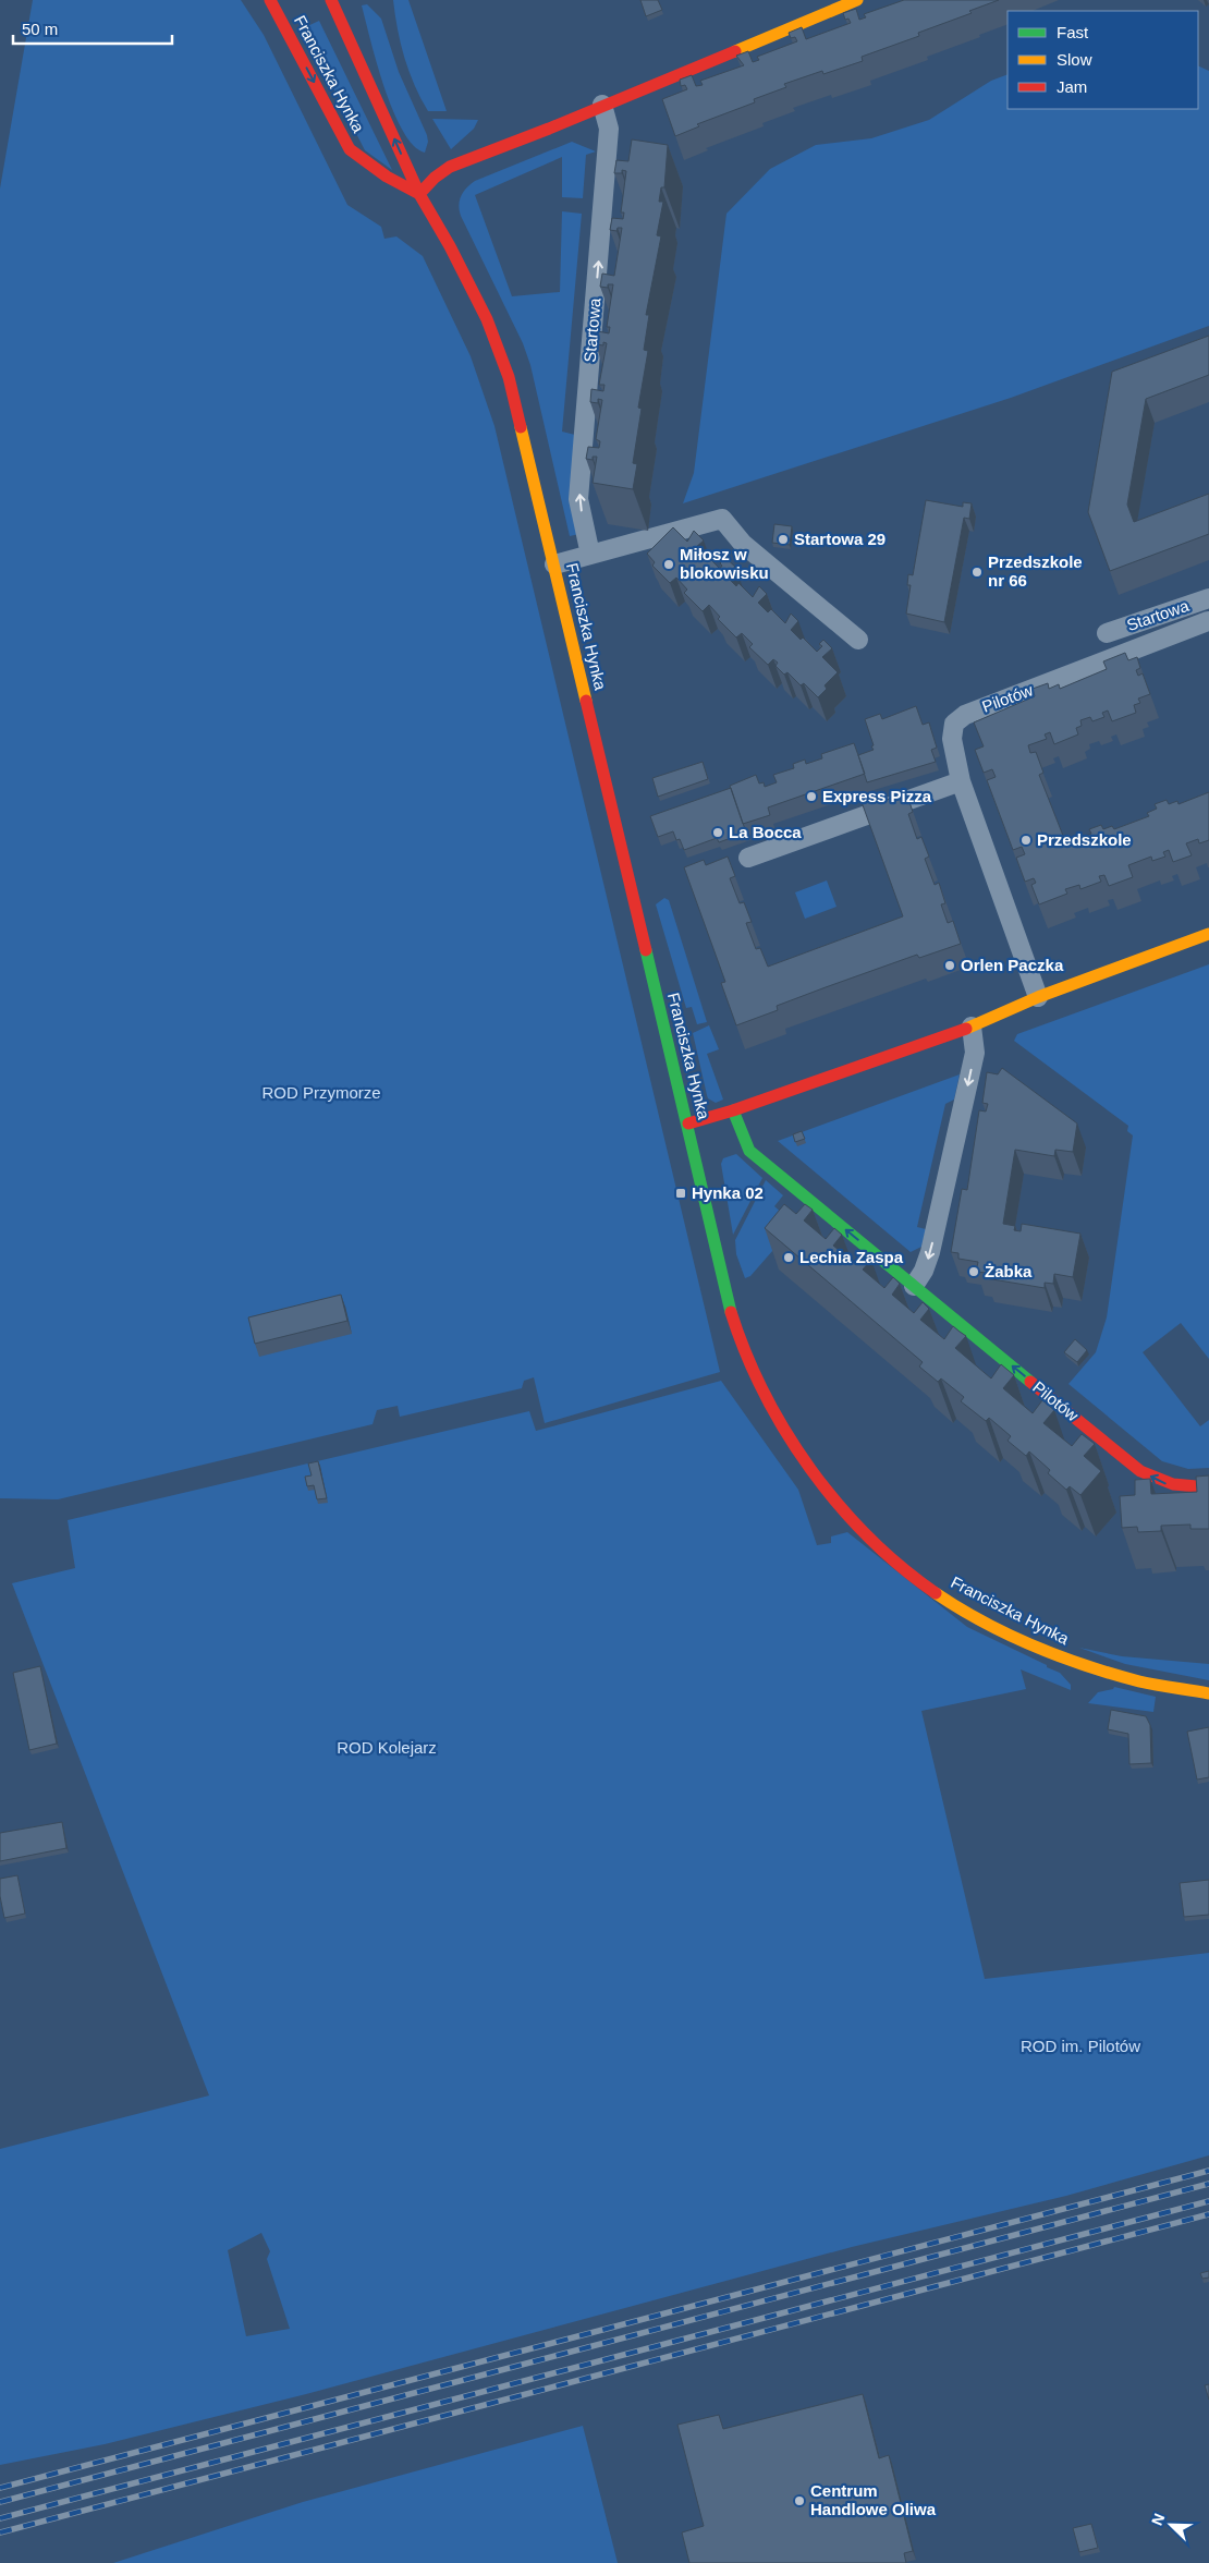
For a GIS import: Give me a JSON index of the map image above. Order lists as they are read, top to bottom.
{
  "streets": {
    "street": ["Franciszka Hynka", "Startowa", "Pilotów"]
  },
  "one_way": ["Startowa", "Pilotów"],
  "parks": ["ROD Przymorze", "ROD Kolejarz", "ROD im. Pilotów"],
  "places": {
    "other": [
      "Startowa 29",
      "Miłosz w blokowisku",
      "Przedszkole nr 66",
      "Express Pizza",
      "La Bocca",
      "Przedszkole",
      "Orlen Paczka",
      "Lechia Zaspa",
      "Żabka",
      "Centrum Handlowe Oliwa"
    ],
    "transit": ["Hynka 02"]
  },
  "legend": ["Fast", "Slow", "Jam"],
  "scale_bar": "50 m",
  "north": "top left"
}
